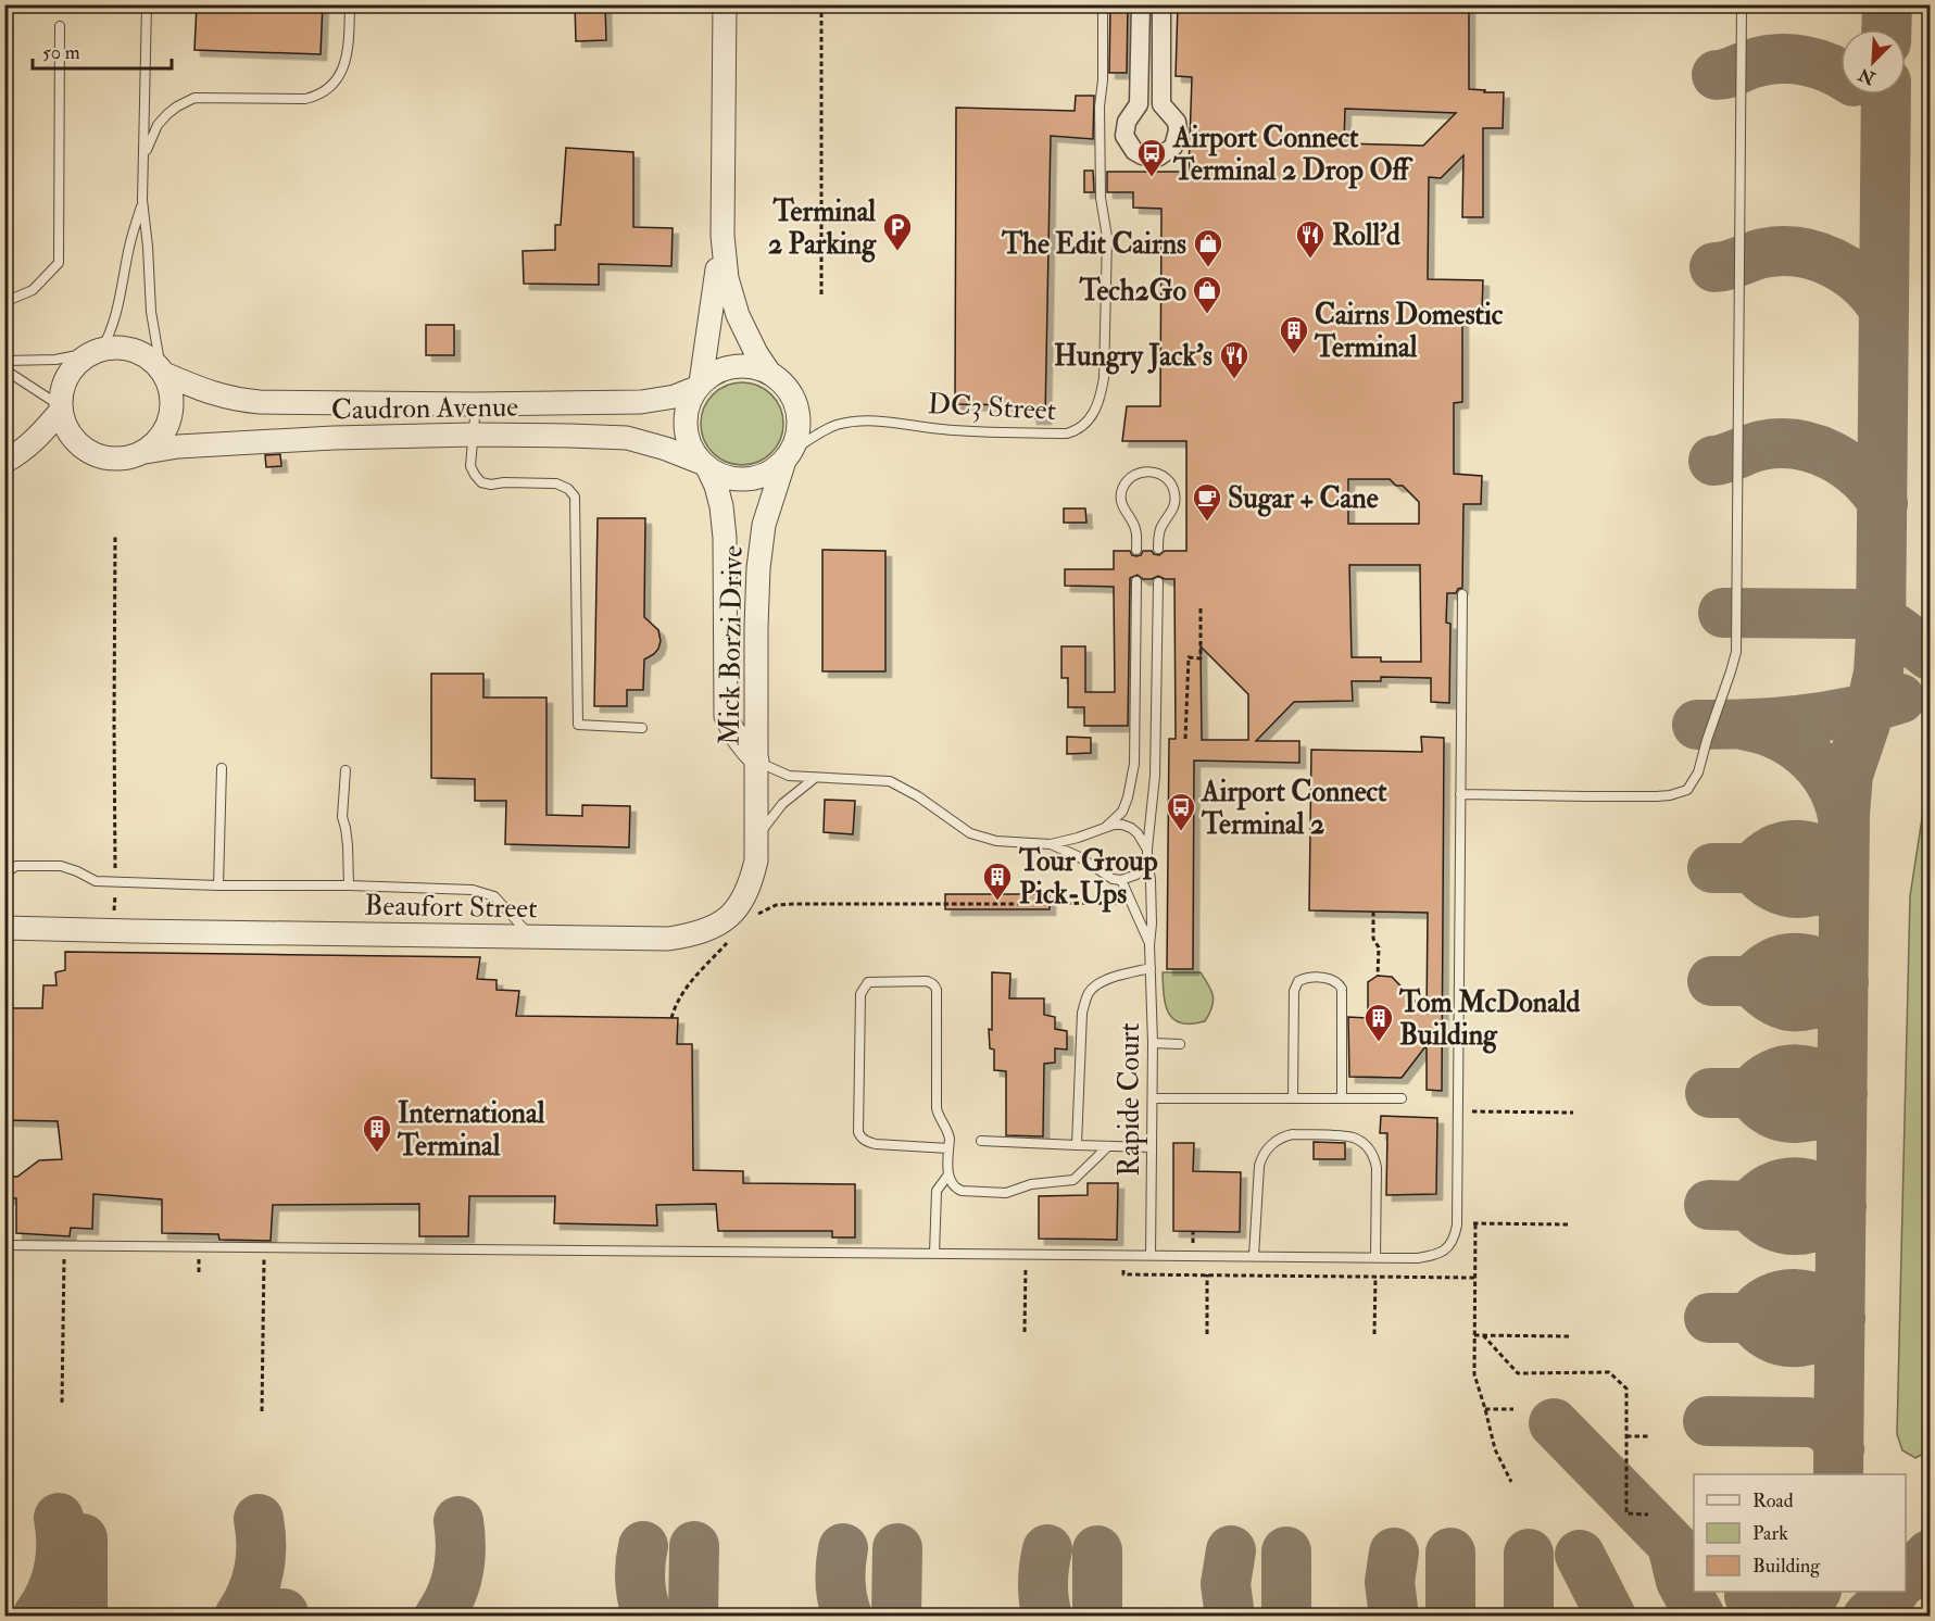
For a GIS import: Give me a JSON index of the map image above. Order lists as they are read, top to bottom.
{
  "streets": {
    "street": ["Caudron Avenue", "Mick Borzi Drive", "Beaufort Street"],
    "lane": ["DC3 Street", "Rapide Court"]
  },
  "crossings": [
    ["DC3 Street", "Caudron Avenue"],
    ["DC3 Street", "Mick Borzi Drive"],
    ["Caudron Avenue", "Mick Borzi Drive"],
    ["Mick Borzi Drive", "Beaufort Street"]
  ],
  "places": {
    "bus stop": ["Airport Connect Terminal 2 Drop Off", "Airport Connect Terminal 2"],
    "parking": ["Terminal 2 Parking"],
    "restaurant": ["Roll'd", "Hungry Jack's"],
    "shop": ["The Edit Cairns", "Tech2Go"],
    "building": [
      "Cairns Domestic Terminal",
      "Tour Group Pick-Ups",
      "Tom McDonald Building",
      "International Terminal"
    ],
    "cafe": ["Sugar + Cane"]
  },
  "legend": ["Road", "Park", "Building"],
  "scale_bar": "50 m",
  "north": "bottom left"
}
